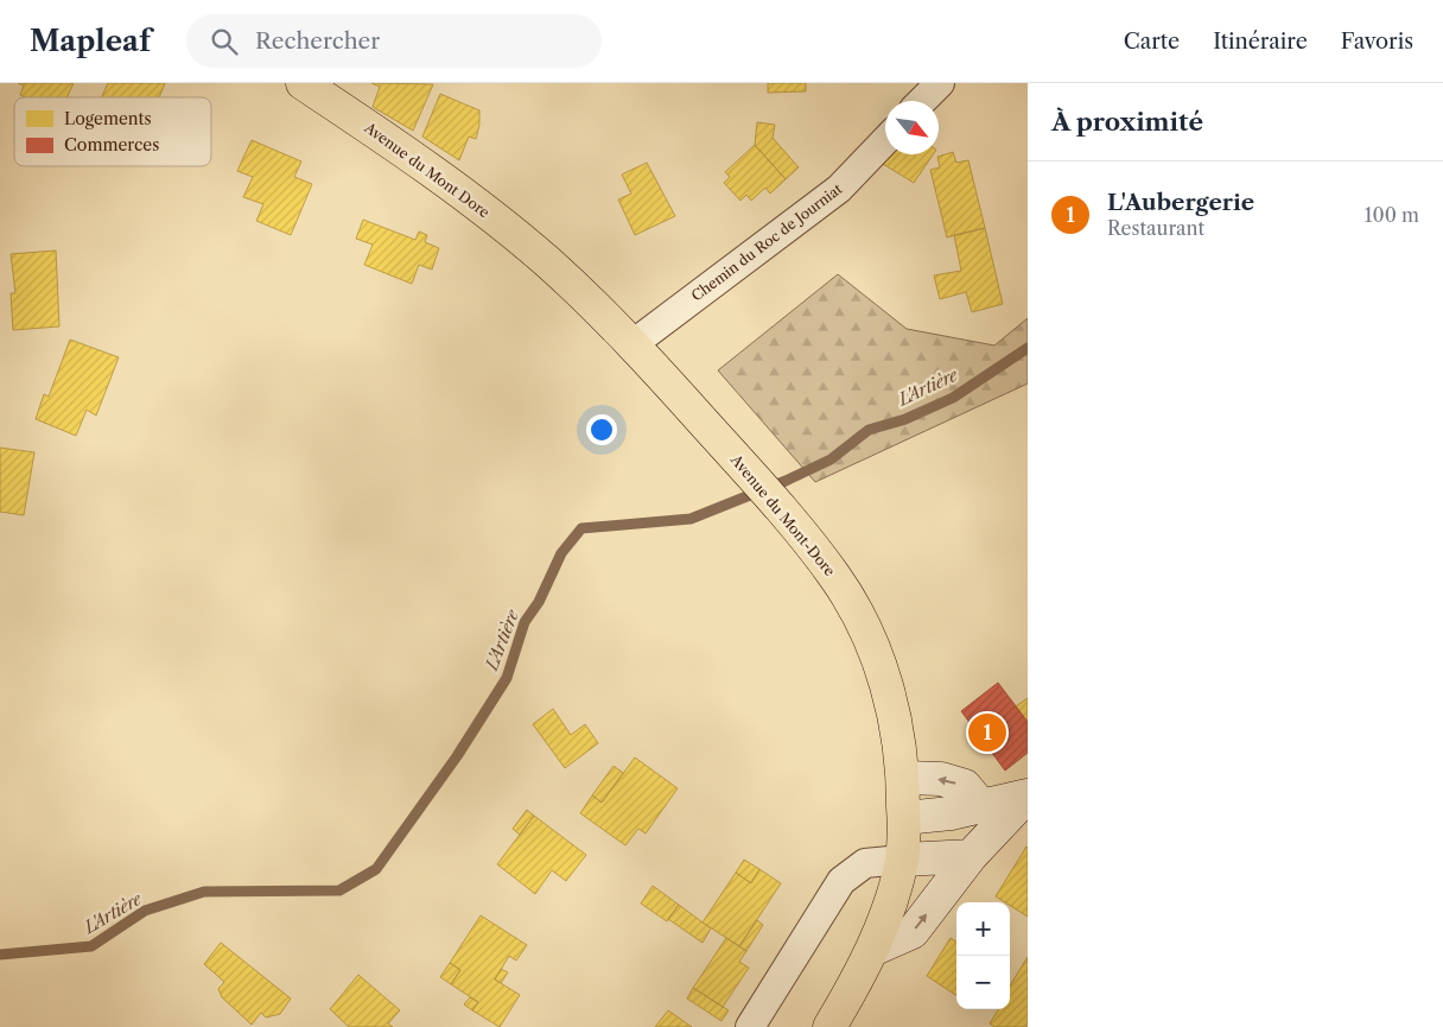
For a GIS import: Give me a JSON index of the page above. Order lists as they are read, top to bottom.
{
  "streets": {
    "main road": ["Avenue du Mont Dore", "Avenue du Mont-Dore"],
    "street": ["Chemin du Roc de Journiat"]
  },
  "crossings": [
    ["Avenue du Mont Dore", "Avenue du Mont-Dore"],
    ["Chemin du Roc de Journiat", "Avenue du Mont-Dore"]
  ],
  "water": ["L'Artière"],
  "legend": ["Logements", "Commerces"],
  "north": "bottom right",
  "page": {
    "header": "Mapleaf",
    "search": "Rechercher",
    "nav": ["Carte", "Itinéraire", "Favoris"],
    "heading": "À proximité",
    "list": [
      {
        "mark": "1",
        "name": "L'Aubergerie",
        "note": "Restaurant",
        "value": "100 m"
      }
    ],
    "pins": "1",
    "map_buttons": ["+", "−"]
  }
}
